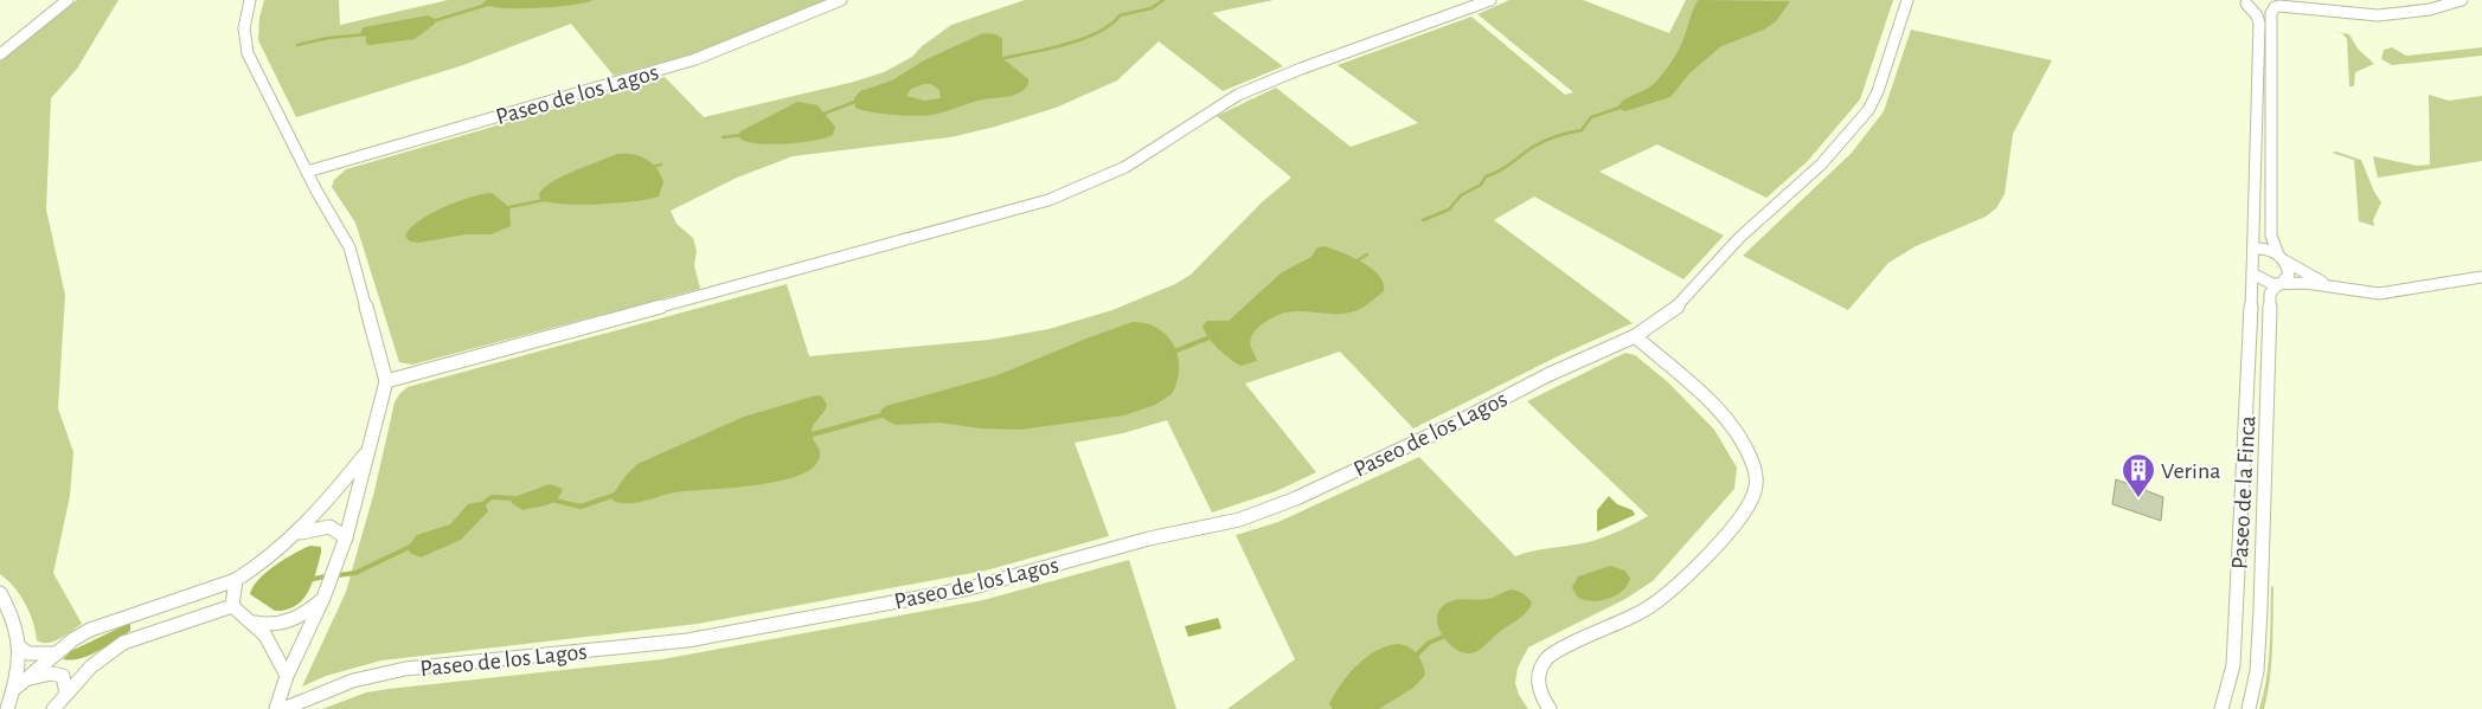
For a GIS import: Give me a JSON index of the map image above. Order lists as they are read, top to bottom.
{
  "streets": {
    "street": ["Paseo de los Lagos", "Paseo de la Finca"]
  },
  "places": {
    "building": ["Verina"]
  }
}
